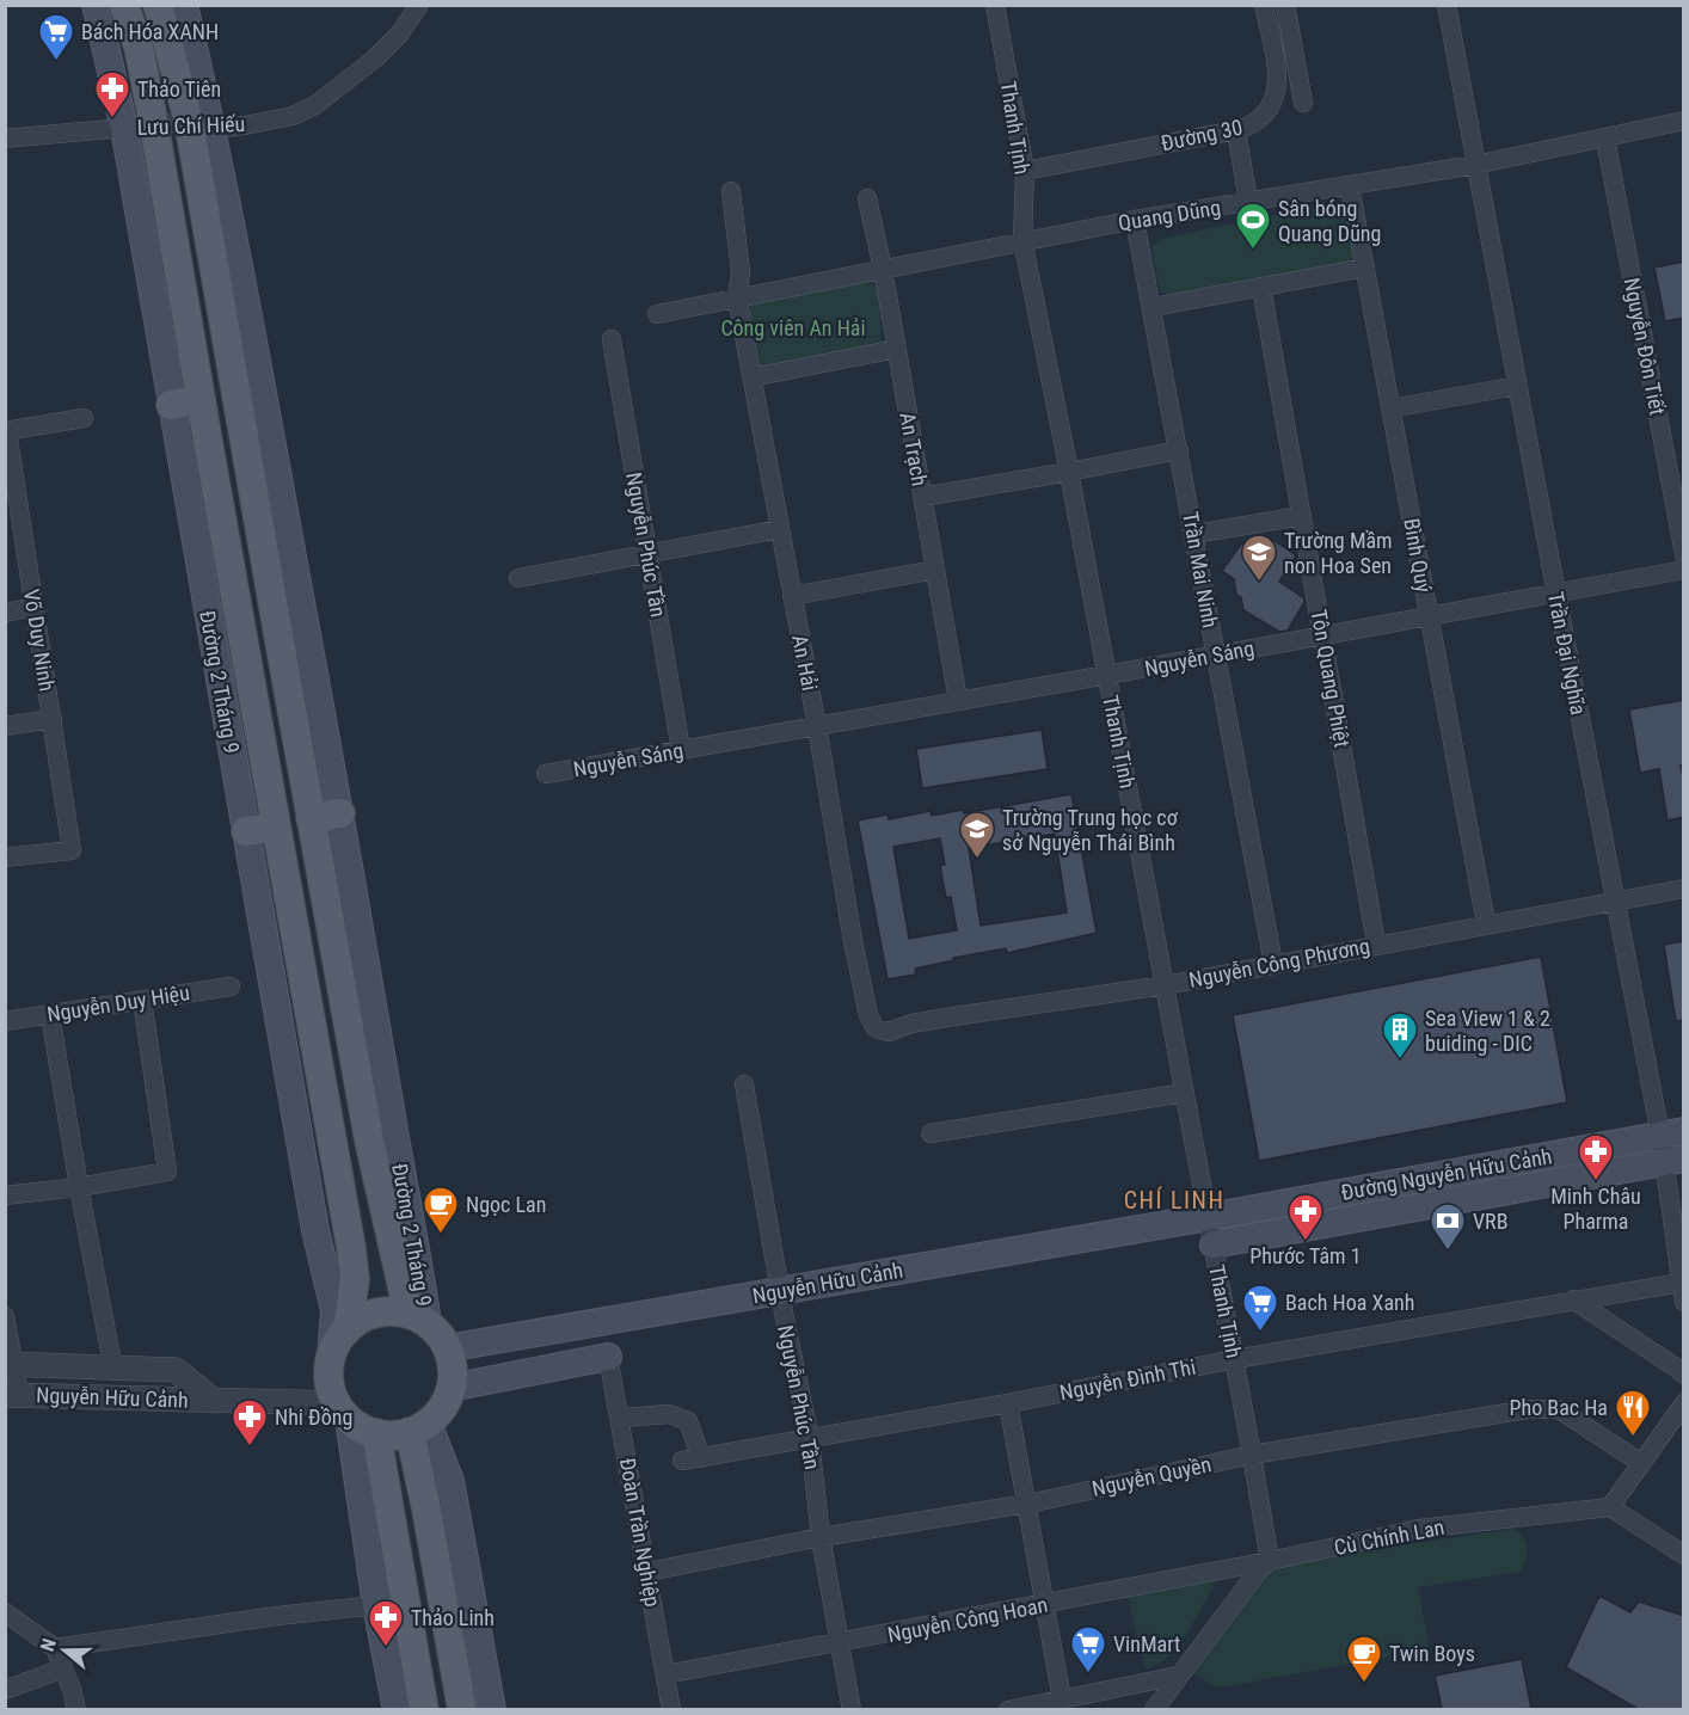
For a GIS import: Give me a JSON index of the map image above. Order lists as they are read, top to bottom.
{
  "streets": {
    "main road": ["Đường 2 Tháng 9", "Đường Nguyễn Hữu Cảnh", "Nguyễn Hữu Cảnh"],
    "street": [
      "Lưu Chí Hiếu",
      "Thanh Tịnh",
      "Đường 30",
      "Quang Dũng",
      "Nguyễn Đôn Tiết",
      "An Trạch",
      "Nguyễn Phúc Tần",
      "Bình Quý",
      "Trần Mai Ninh",
      "Võ Duy Ninh",
      "Trần Đại Nghĩa",
      "Nguyễn Sáng",
      "An Hải",
      "Tôn Quang Phiệt",
      "Nguyễn Công Phương",
      "Nguyễn Duy Hiệu",
      "Nguyễn Đình Thi",
      "Nguyễn Quyền",
      "Đoàn Trần Nghiệp",
      "Cù Chính Lan",
      "Nguyễn Công Hoan"
    ]
  },
  "crossings": [
    ["Lưu Chí Hiếu", "Đường 2 Tháng 9"],
    ["Thanh Tịnh", "Đường 30"],
    ["Thanh Tịnh", "Quang Dũng"],
    ["Thanh Tịnh", "Nguyễn Sáng"],
    ["Thanh Tịnh", "Nguyễn Công Phương"],
    ["Thanh Tịnh", "Đường Nguyễn Hữu Cảnh"],
    ["Thanh Tịnh", "Nguyễn Hữu Cảnh"],
    ["Thanh Tịnh", "Nguyễn Đình Thi"],
    ["Thanh Tịnh", "Nguyễn Quyền"],
    ["Thanh Tịnh", "Cù Chính Lan"],
    ["Thanh Tịnh", "Nguyễn Công Hoan"],
    ["Quang Dũng", "Nguyễn Đôn Tiết"],
    ["Quang Dũng", "An Trạch"],
    ["Quang Dũng", "Bình Quý"],
    ["Quang Dũng", "Trần Mai Ninh"],
    ["Quang Dũng", "Trần Đại Nghĩa"],
    ["Quang Dũng", "An Hải"],
    ["An Trạch", "Nguyễn Sáng"],
    ["Nguyễn Phúc Tần", "Nguyễn Sáng"],
    ["Nguyễn Phúc Tần", "Nguyễn Hữu Cảnh"],
    ["Nguyễn Phúc Tần", "Nguyễn Đình Thi"],
    ["Nguyễn Phúc Tần", "Nguyễn Quyền"],
    ["Nguyễn Phúc Tần", "Nguyễn Công Hoan"],
    ["Bình Quý", "Nguyễn Sáng"],
    ["Bình Quý", "Nguyễn Công Phương"],
    ["Trần Mai Ninh", "Nguyễn Sáng"],
    ["Trần Mai Ninh", "Nguyễn Công Phương"],
    ["Trần Đại Nghĩa", "Nguyễn Sáng"],
    ["Trần Đại Nghĩa", "Nguyễn Công Phương"],
    ["Trần Đại Nghĩa", "Đường Nguyễn Hữu Cảnh"],
    ["Trần Đại Nghĩa", "Nguyễn Đình Thi"],
    ["Nguyễn Sáng", "An Hải"],
    ["Nguyễn Sáng", "Tôn Quang Phiệt"],
    ["An Hải", "Nguyễn Công Phương"],
    ["Tôn Quang Phiệt", "Nguyễn Công Phương"],
    ["Đường 2 Tháng 9", "Nguyễn Hữu Cảnh"],
    ["Đường Nguyễn Hữu Cảnh", "Nguyễn Hữu Cảnh"],
    ["Nguyễn Quyền", "Đoàn Trần Nghiệp"],
    ["Đoàn Trần Nghiệp", "Nguyễn Công Hoan"],
    ["Cù Chính Lan", "Nguyễn Công Hoan"]
  ],
  "districts": ["CHÍ LINH"],
  "parks": ["Công viên An Hải"],
  "places": {
    "supermarket": ["Bách Hóa XANH", "Bach Hoa Xanh", "VinMart"],
    "pharmacy": [
      "Thảo Tiên",
      "Minh Châu Pharma",
      "Phước Tâm 1",
      "Nhi Đồng",
      "Thảo Linh"
    ],
    "sports": ["Sân bóng Quang Dũng"],
    "school or university": ["Trường Mầm non Hoa Sen", "Trường Trung học cơ sở Nguyễn Thái Bình"],
    "building": ["Sea View 1 & 2 buiding - DIC"],
    "cafe": ["Ngọc Lan", "Twin Boys"],
    "bank": ["VRB"],
    "restaurant": ["Pho Bac Ha"]
  },
  "north": "left"
}
